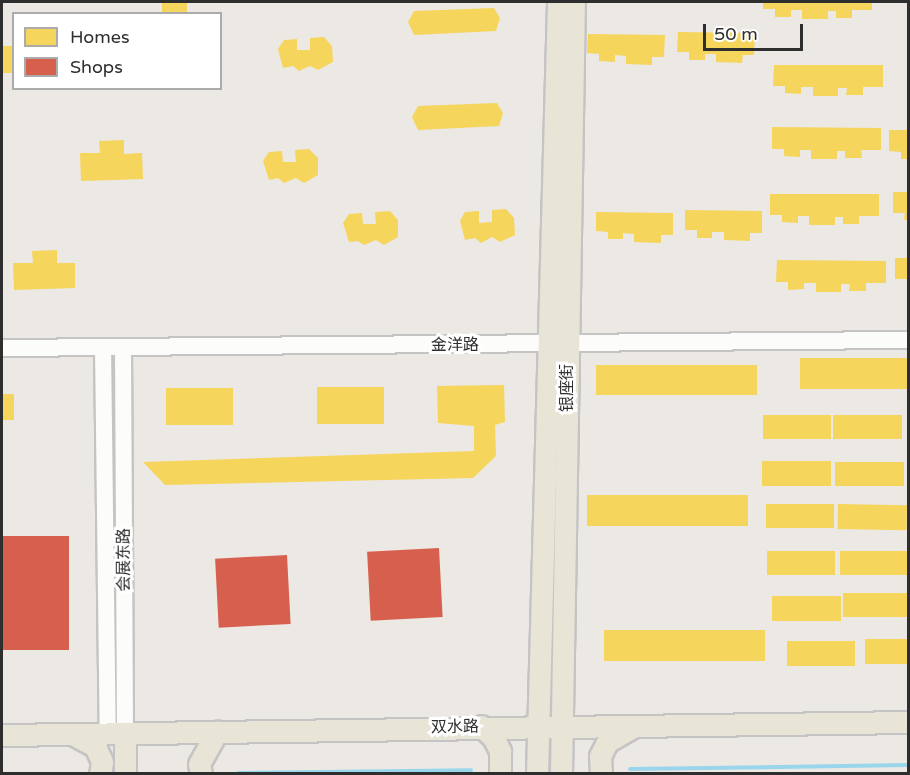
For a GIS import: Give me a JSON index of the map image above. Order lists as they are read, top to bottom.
{
  "streets": {
    "main road": ["银座街", "会展东路", "双水路"],
    "street": ["金洋路"]
  },
  "crossings": [
    ["金洋路", "银座街"],
    ["金洋路", "会展东路"],
    ["银座街", "双水路"],
    ["会展东路", "双水路"]
  ],
  "legend": ["Homes", "Shops"],
  "scale_bar": "50 m"
}
